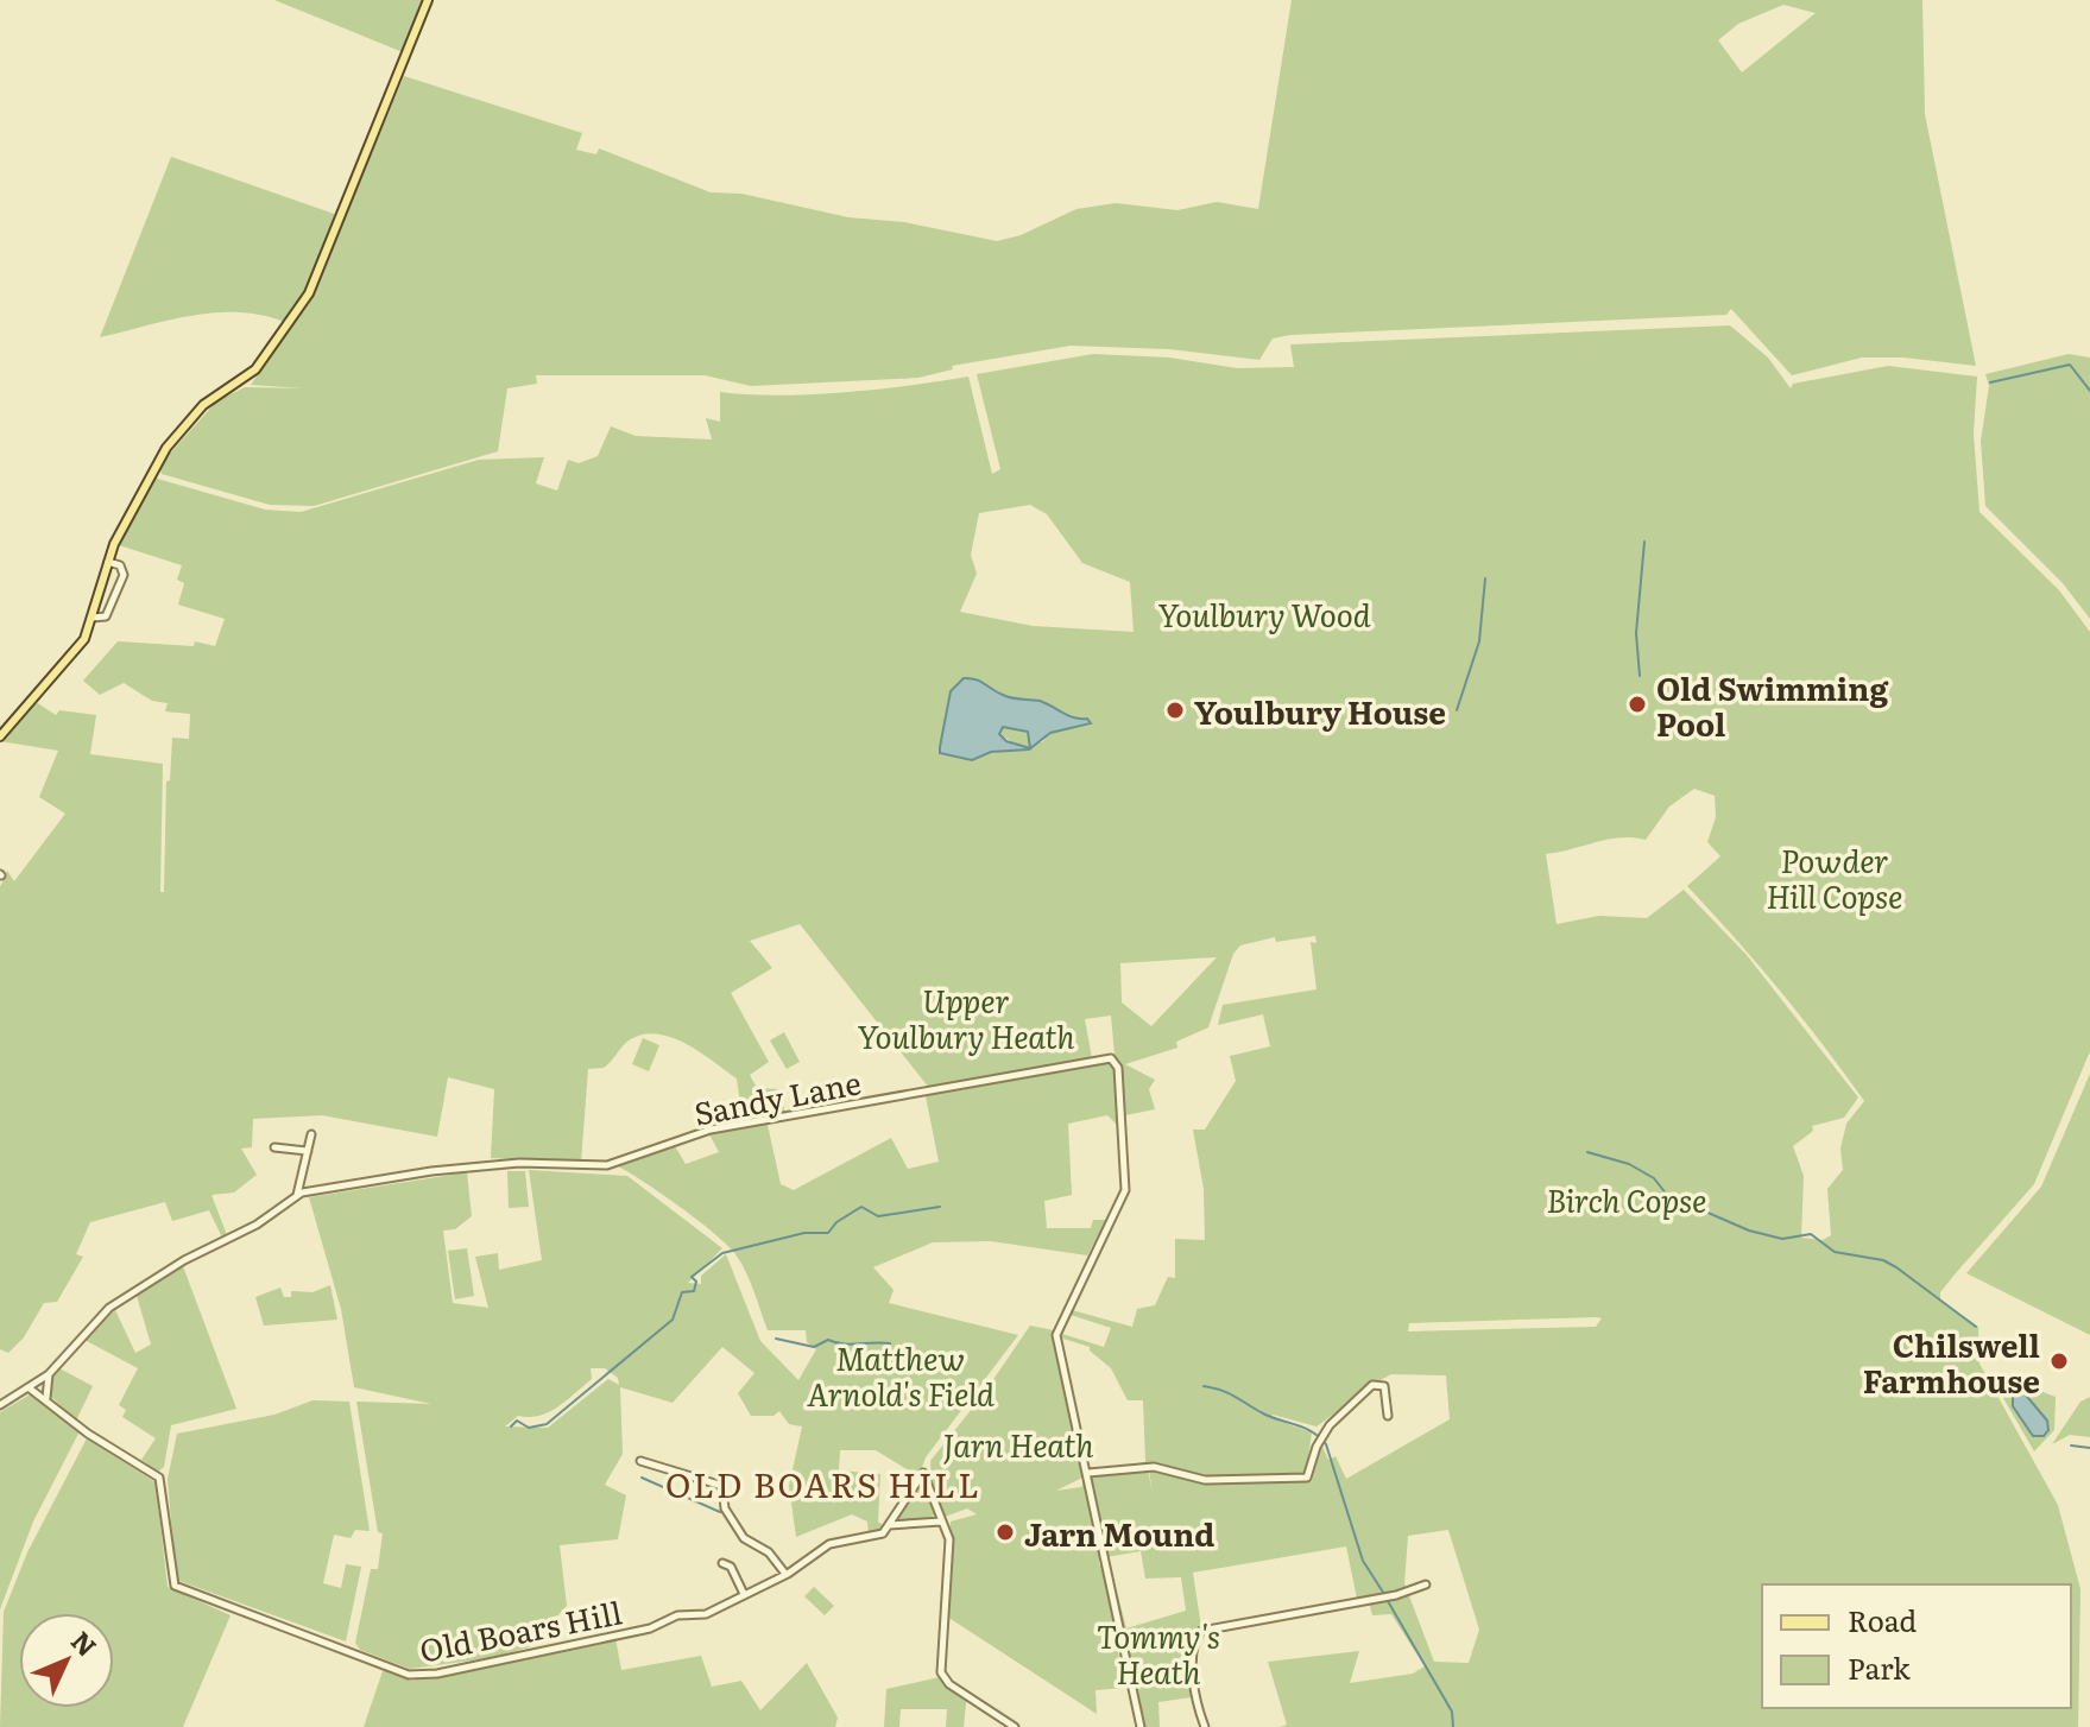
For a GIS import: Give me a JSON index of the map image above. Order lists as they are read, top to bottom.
{
  "streets": {
    "street": ["Sandy Lane", "Old Boars Hill"]
  },
  "districts": ["OLD BOARS HILL"],
  "parks": [
    "Youlbury Wood",
    "Powder Hill Copse",
    "Upper Youlbury Heath",
    "Birch Copse",
    "Matthew Arnold's Field",
    "Jarn Heath",
    "Tommy's Heath"
  ],
  "places": [
    "Old Swimming Pool",
    "Youlbury House",
    "Chilswell Farmhouse",
    "Jarn Mound"
  ],
  "legend": ["Road", "Park"],
  "north": "top right"
}
